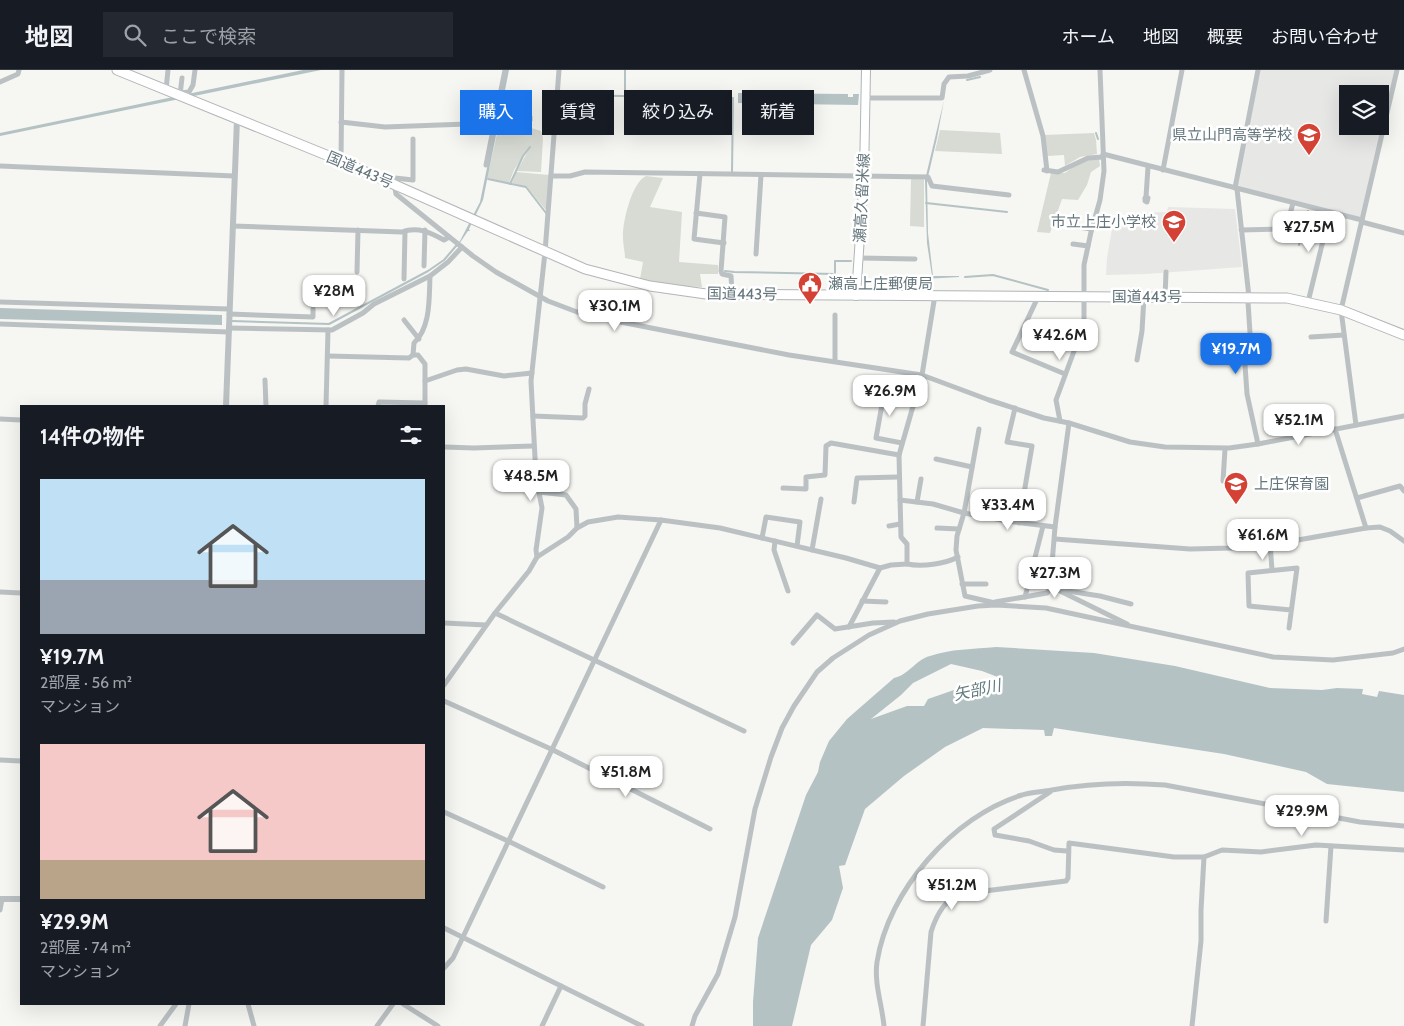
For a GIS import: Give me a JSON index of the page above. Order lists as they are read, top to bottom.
{
  "streets": {
    "highway": ["国道443号"],
    "main road": ["瀬高久留米線"]
  },
  "crossings": [
    ["国道443号", "瀬高久留米線"]
  ],
  "water": ["矢部川"],
  "places": {
    "school or university": ["県立山門高等学校", "市立上庄小学校", "上庄保育園"],
    "public building": ["瀬高上庄郵便局"]
  },
  "page": {
    "header": "地図",
    "search": "ここで検索",
    "nav": [
      "ホーム",
      "地図",
      "概要",
      "お問い合わせ"
    ],
    "chip": [
      "購入",
      "賃貸",
      "絞り込み",
      "新着"
    ],
    "price": [
      "¥27.5M",
      "¥28M",
      "¥30.1M",
      "¥42.6M",
      "¥19.7M",
      "¥26.9M",
      "¥52.1M",
      "¥48.5M",
      "¥33.4M",
      "¥61.6M",
      "¥27.3M",
      "¥51.8M",
      "¥29.9M",
      "¥51.2M"
    ],
    "heading": "14件の物件",
    "list": [
      {
        "name": "¥19.7M",
        "note": "2部屋 · 56 m² · マンション"
      },
      {
        "name": "¥29.9M",
        "note": "2部屋 · 74 m² · マンション"
      }
    ]
  }
}
